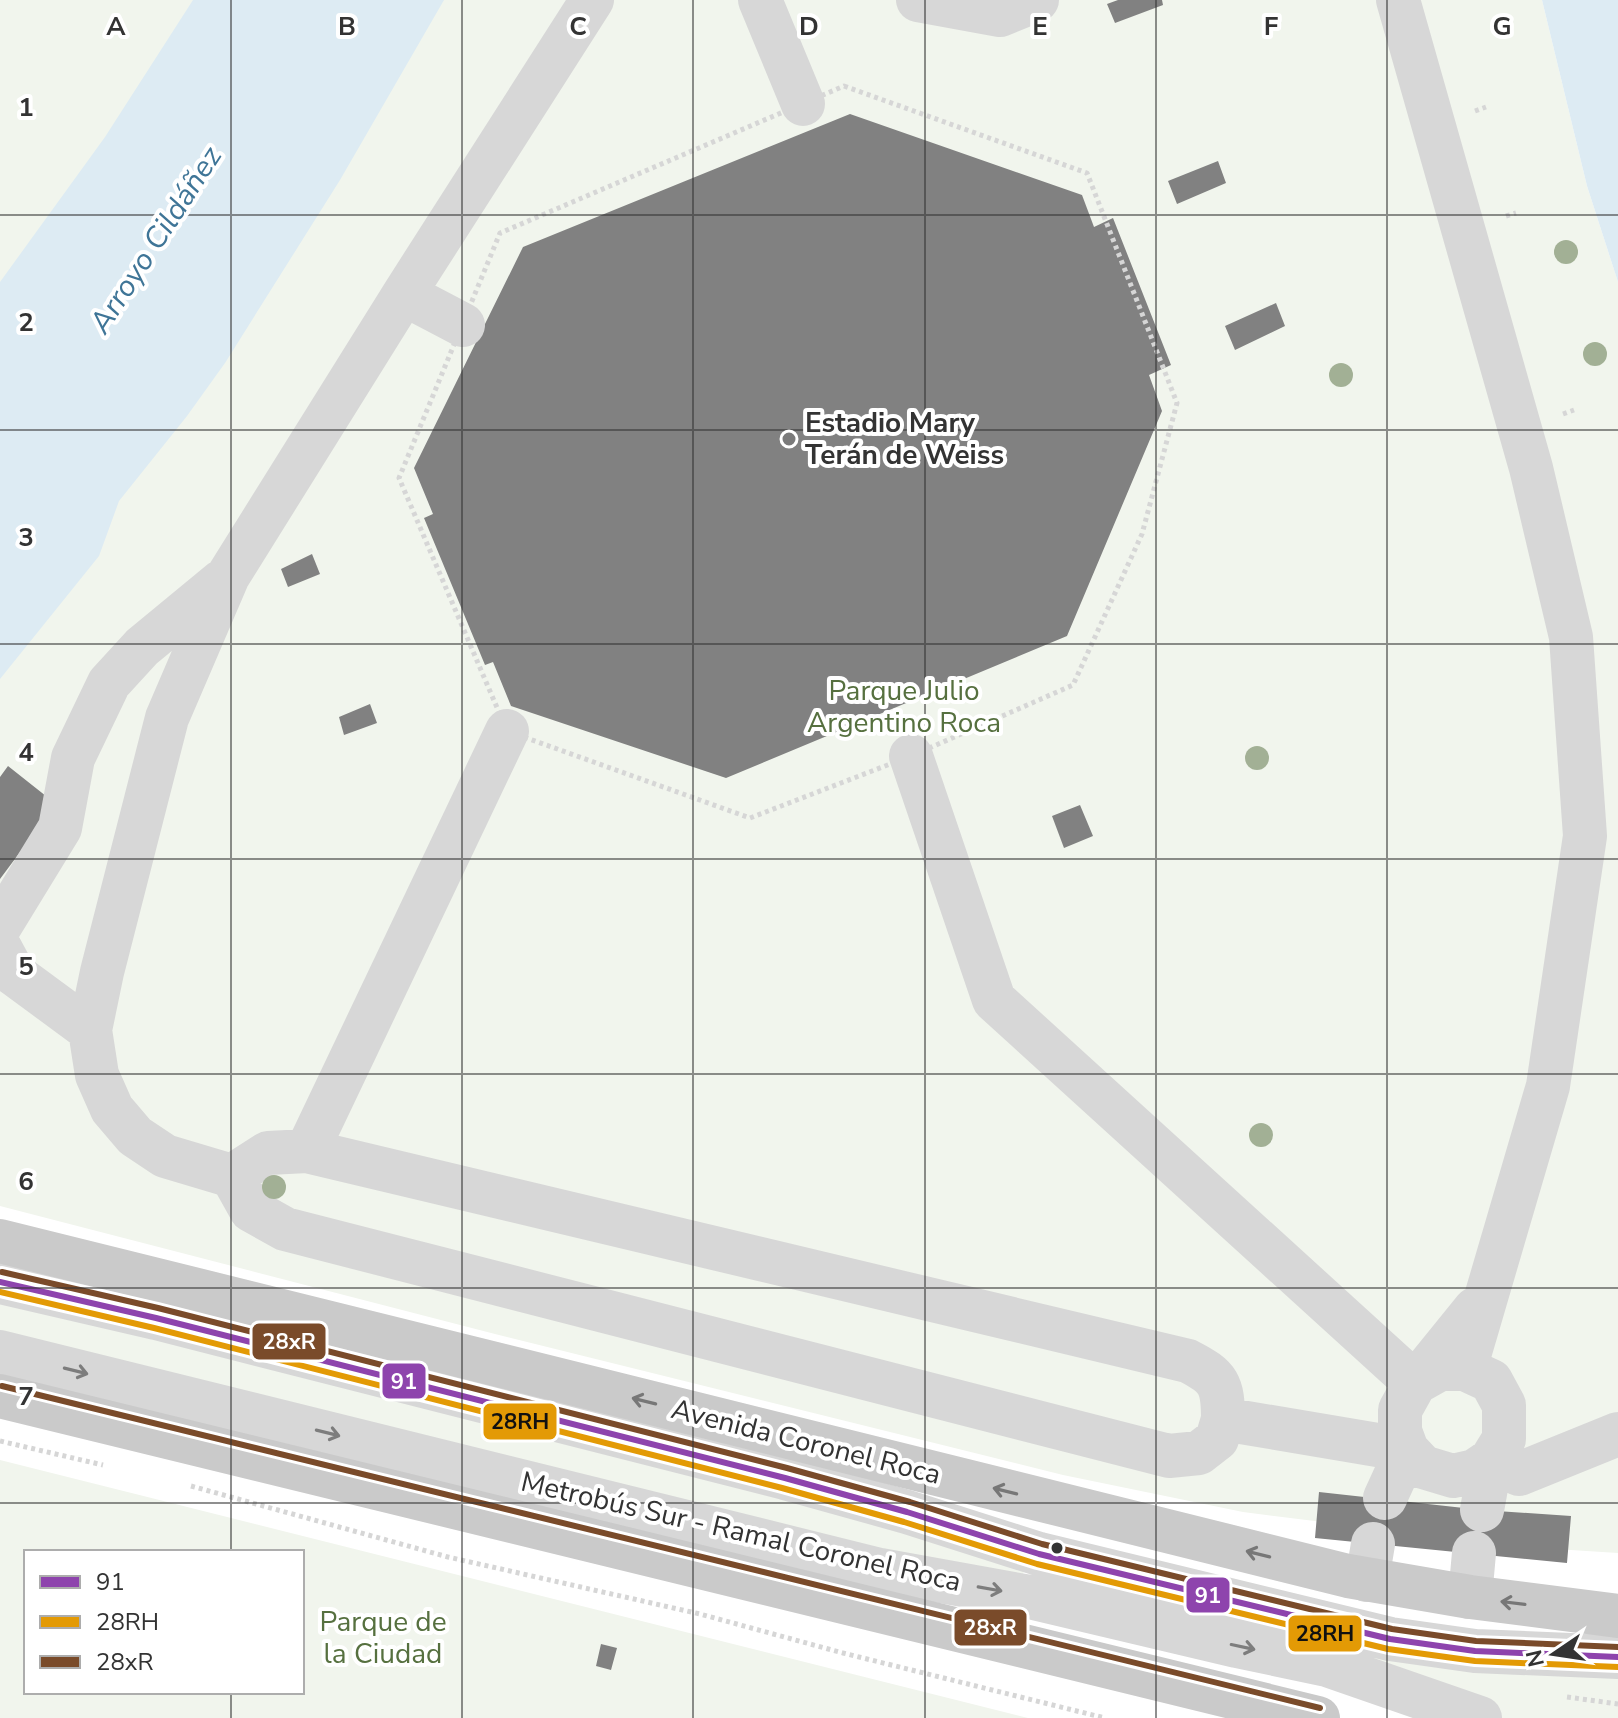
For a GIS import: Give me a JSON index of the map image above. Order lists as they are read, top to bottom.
{
  "streets": {
    "main road": ["Avenida Coronel Roca"],
    "lane": ["Metrobús Sur - Ramal Coronel Roca"]
  },
  "water": ["Arroyo Cildáñez"],
  "parks": ["Parque Julio Argentino Roca", "Parque de la Ciudad"],
  "places": ["Estadio Mary Terán de Weiss"],
  "lines": ["transit line 28xR", "transit line 91", "transit line 28RH"],
  "legend": ["91", "28RH", "28xR"],
  "north": "left",
  "grid": {
    "columns": [
      "A",
      "B",
      "C",
      "D",
      "E",
      "F",
      "G"
    ],
    "rows": [
      "1",
      "2",
      "3",
      "4",
      "5",
      "6",
      "7"
    ]
  }
}
